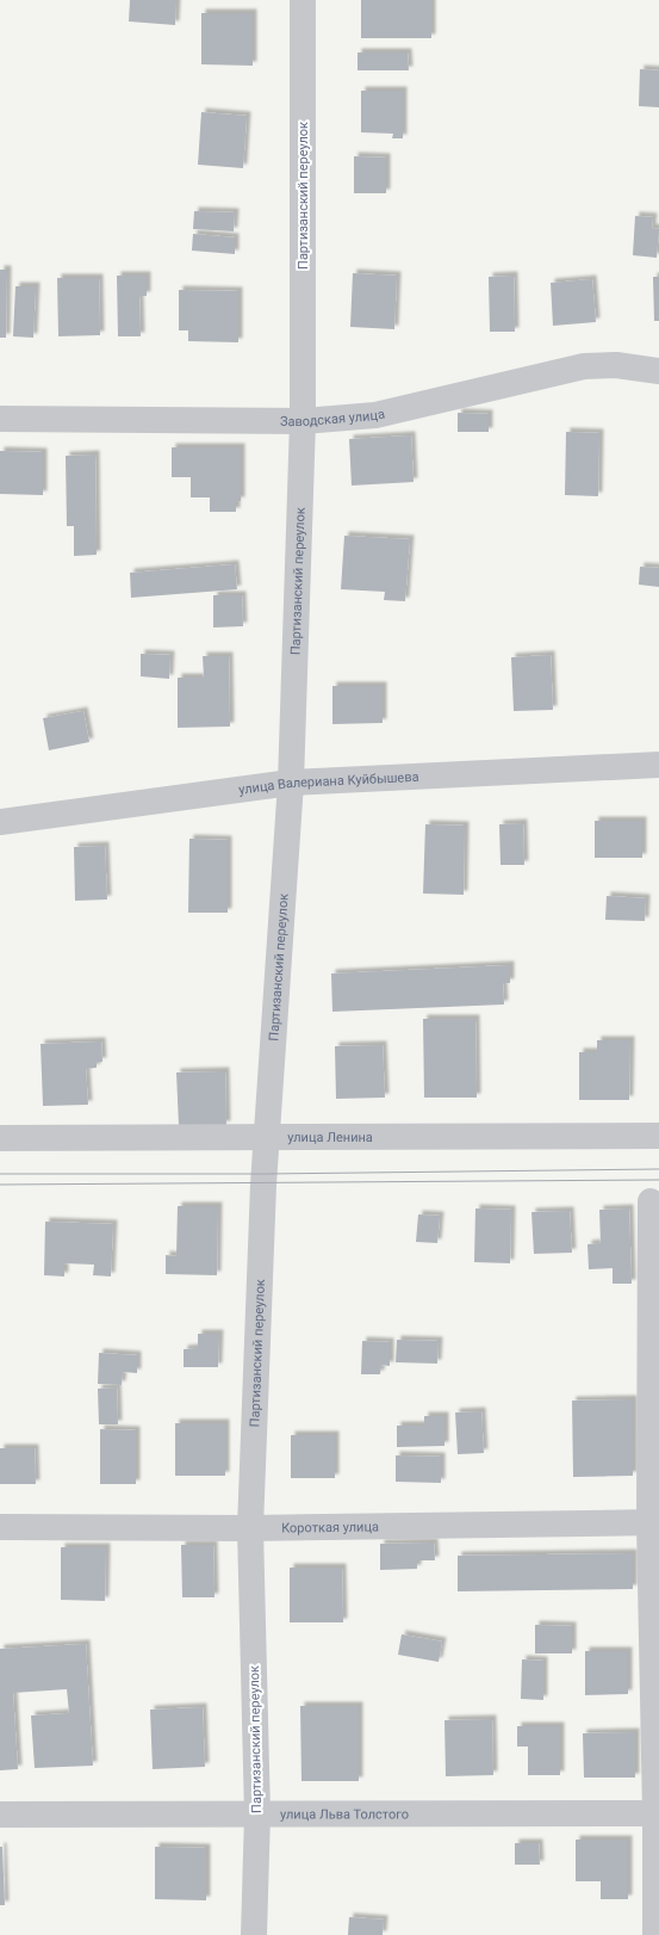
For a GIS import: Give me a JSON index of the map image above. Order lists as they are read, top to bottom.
{
  "streets": {
    "street": [
      "Партизанский переулок",
      "Заводская улица",
      "улица Валериана Куйбышева",
      "улица Ленина",
      "Короткая улица",
      "улица Льва Толстого"
    ]
  },
  "crossings": [
    ["Партизанский переулок", "Заводская улица"],
    ["Партизанский переулок", "улица Валериана Куйбышева"],
    ["Партизанский переулок", "улица Ленина"],
    ["Партизанский переулок", "Короткая улица"],
    ["Партизанский переулок", "улица Льва Толстого"]
  ]
}
